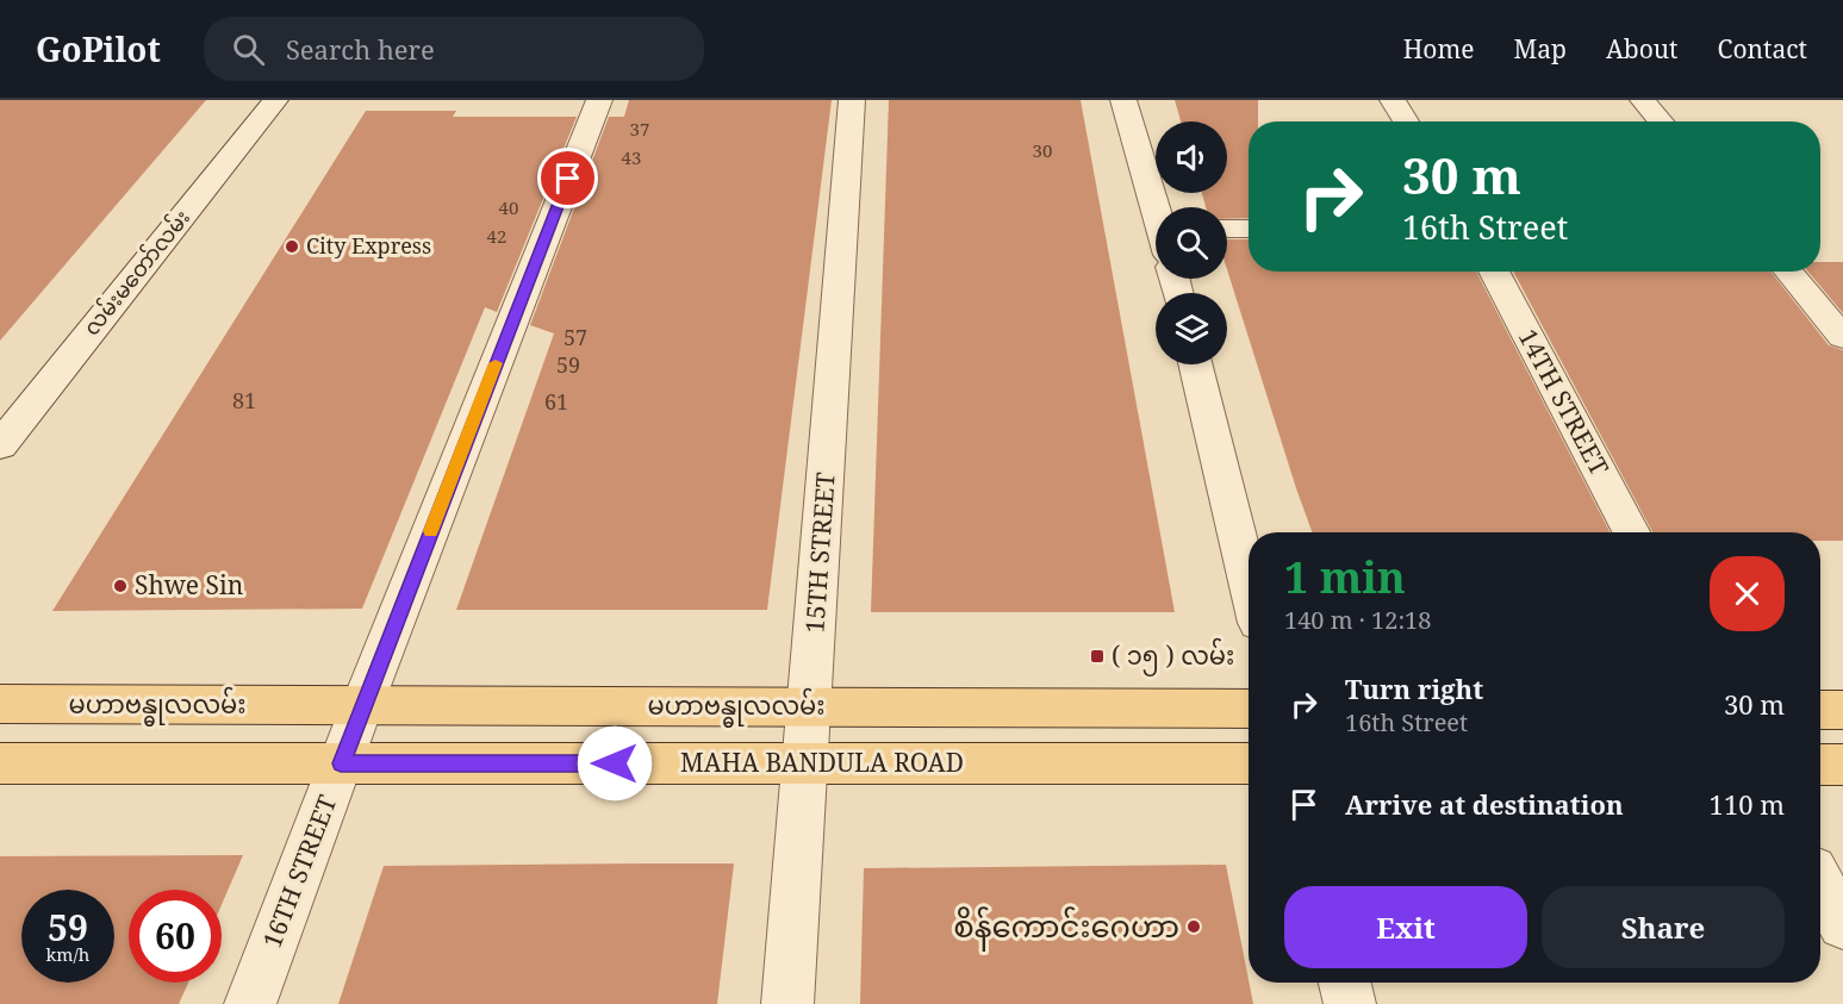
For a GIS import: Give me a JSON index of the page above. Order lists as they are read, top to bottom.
{
  "streets": {
    "main road": ["မဟာဗန္ဓုလလမ်း", "MAHA BANDULA ROAD"],
    "street": [
      "လမ်းမတော်လမ်း",
      "14TH STREET",
      "15TH STREET",
      "16TH STREET"
    ]
  },
  "crossings": [
    ["15TH STREET", "မဟာဗန္ဓုလလမ်း"],
    ["15TH STREET", "MAHA BANDULA ROAD"],
    ["မဟာဗန္ဓုလလမ်း", "16TH STREET"],
    ["MAHA BANDULA ROAD", "16TH STREET"]
  ],
  "places": {
    "other": ["City Express", "Shwe Sin", "စိန်ကောင်းဂေဟာ"],
    "transit": ["( ၁၅ ) လမ်း"]
  },
  "house_numbers": [
    "37",
    "30",
    "43",
    "40",
    "42",
    "57",
    "59",
    "81",
    "61"
  ],
  "page": {
    "header": "GoPilot",
    "search": "Search here",
    "nav": [
      "Home",
      "Map",
      "About",
      "Contact"
    ],
    "turn": ["30 m", "16th Street"],
    "heading": ["1 min", "140 m · 12:18"],
    "list": [
      {
        "name": "Turn right",
        "note": "16th Street",
        "value": "30 m"
      },
      {
        "name": "Arrive at destination",
        "value": "110 m"
      }
    ],
    "buttons": ["Exit", "Share"],
    "speed": "59 km/h",
    "limit": "60"
  }
}
